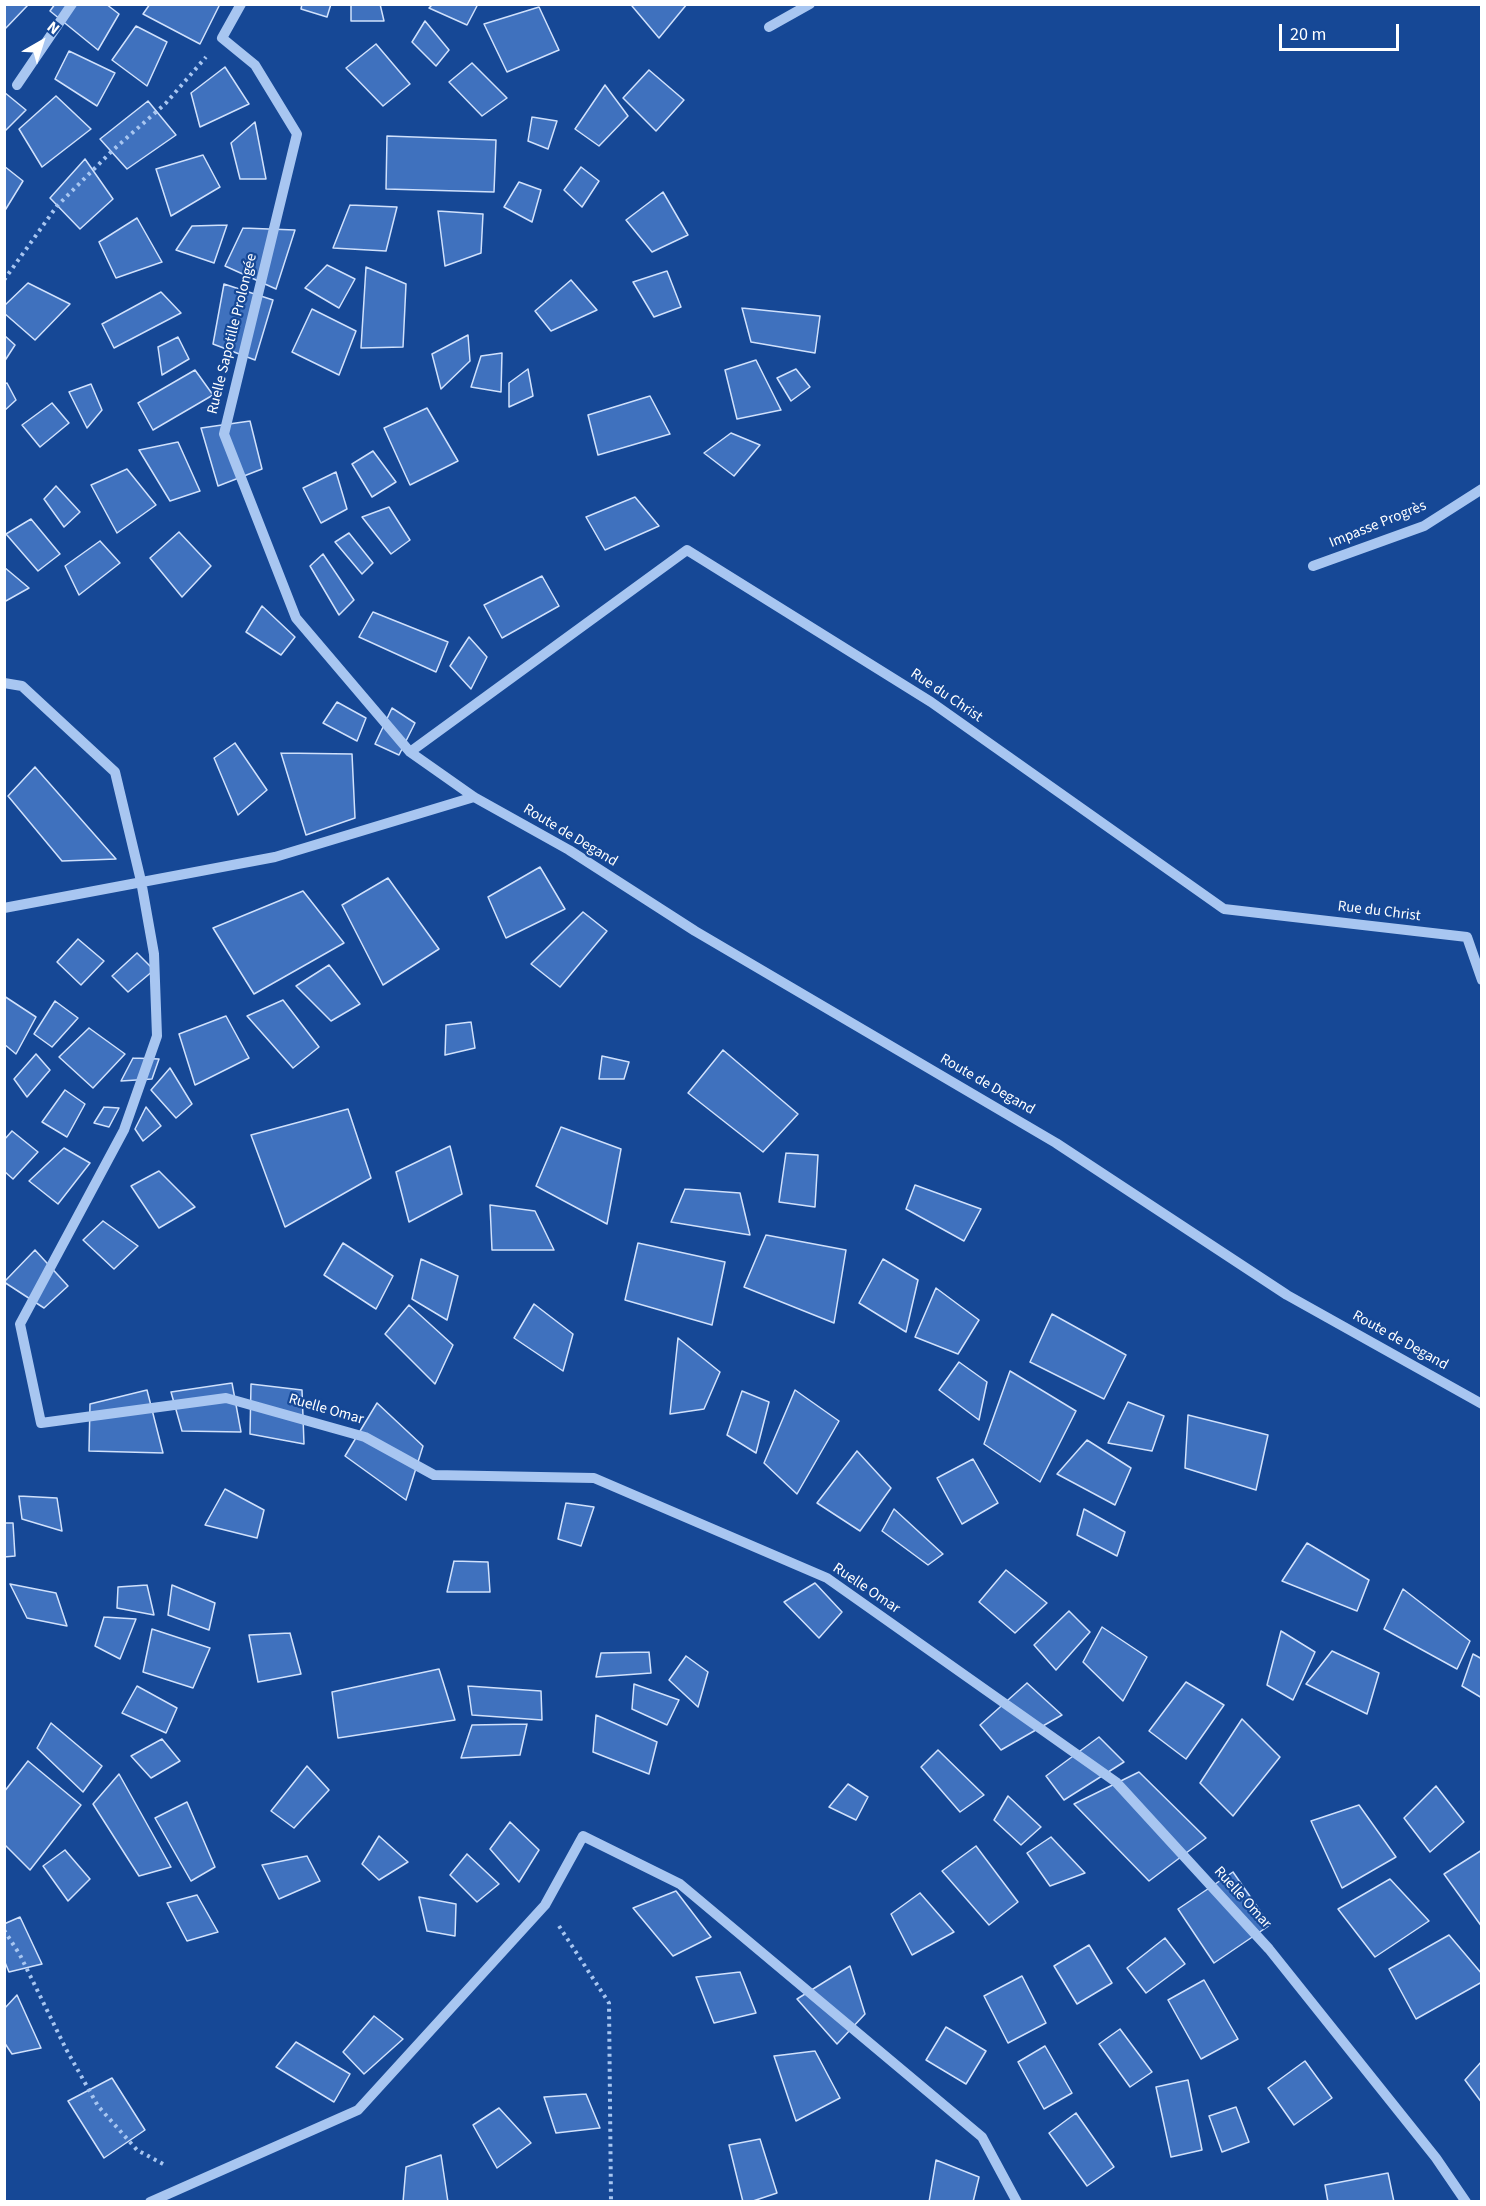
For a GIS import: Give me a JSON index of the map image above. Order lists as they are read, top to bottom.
{
  "streets": {
    "street": [
      "Ruelle Sapotille Prolongée",
      "Impasse Progrès",
      "Rue du Christ",
      "Route de Degand",
      "Ruelle Omar"
    ]
  },
  "crossings": [
    ["Ruelle Sapotille Prolongée", "Rue du Christ"],
    ["Ruelle Sapotille Prolongée", "Route de Degand"]
  ],
  "scale_bar": "20 m",
  "north": "top right"
}
